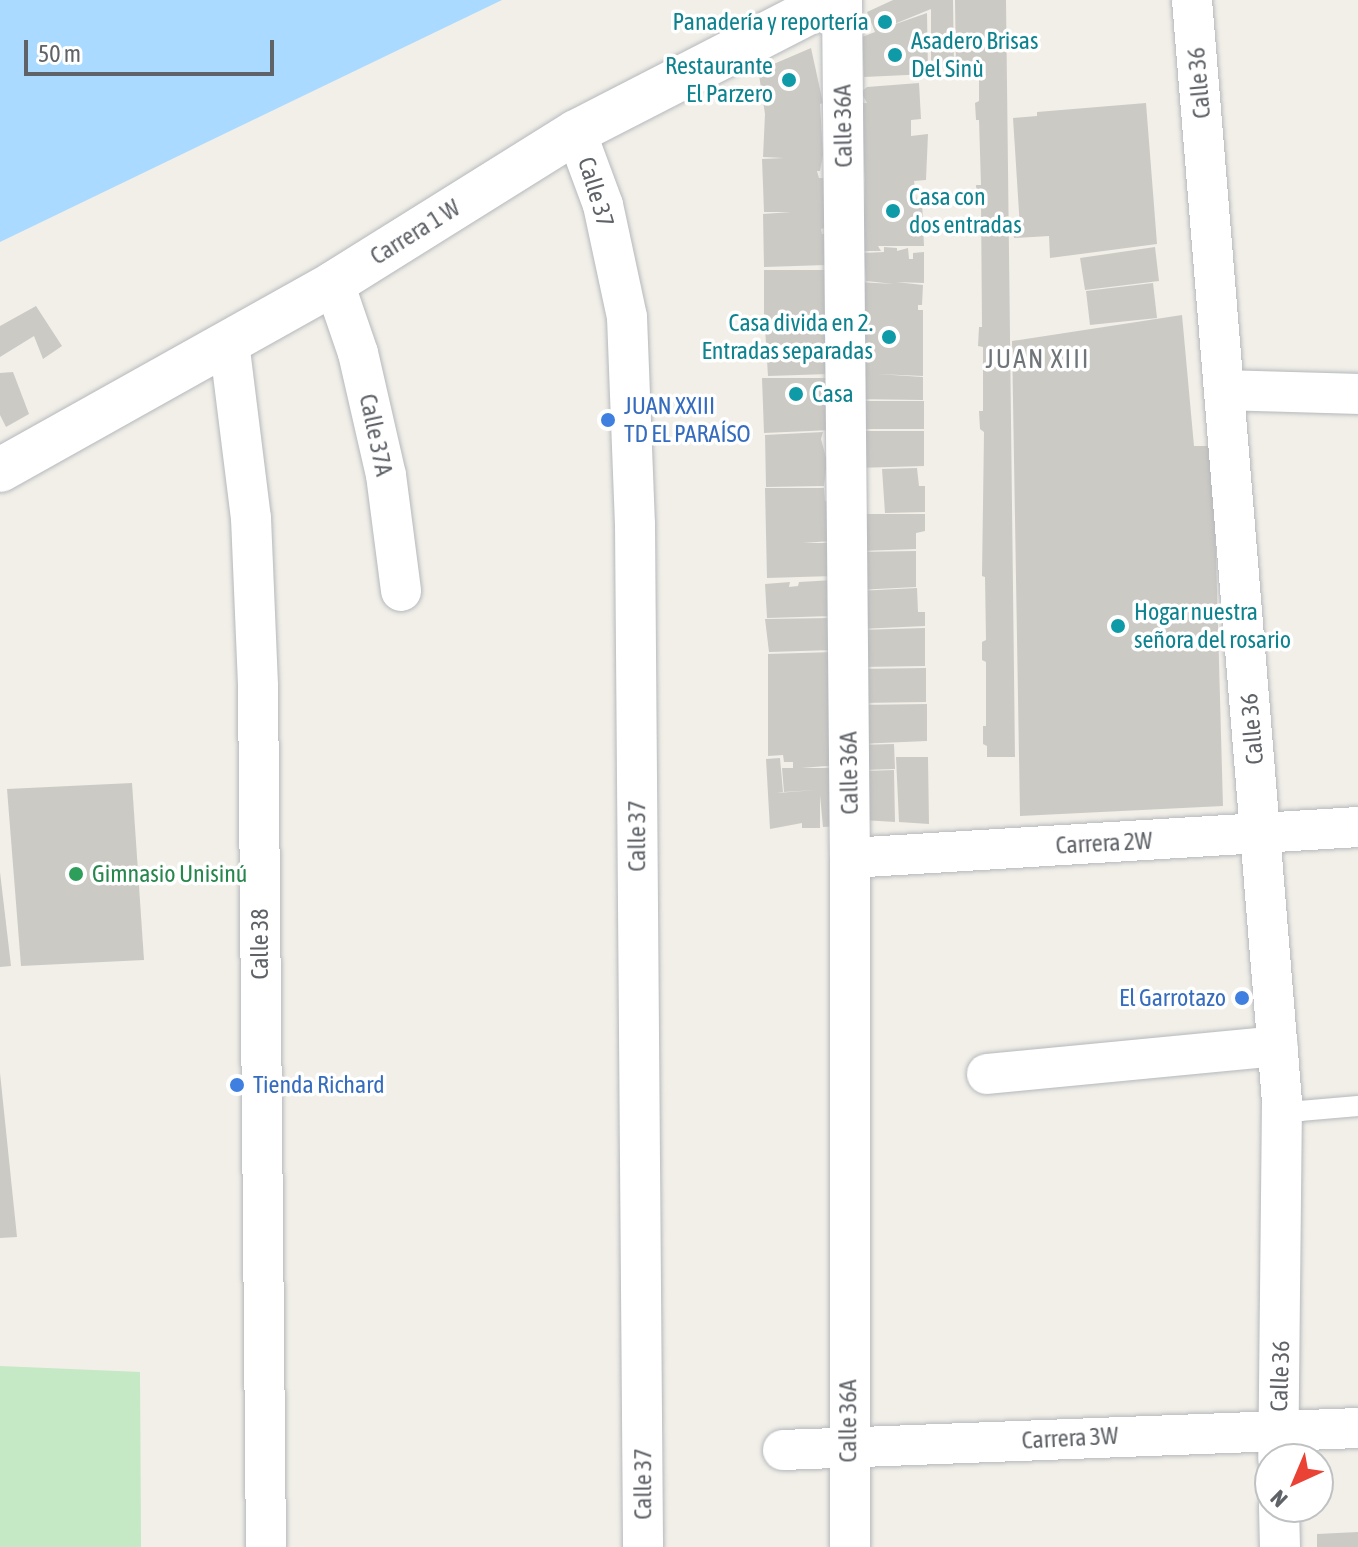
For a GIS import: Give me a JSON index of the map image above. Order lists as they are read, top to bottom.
{
  "streets": {
    "street": [
      "Calle 36",
      "Calle 36A",
      "Calle 37",
      "Carrera 1 W",
      "Calle 37A",
      "Carrera 2W",
      "Calle 38",
      "Carrera 3W"
    ]
  },
  "crossings": [
    ["Calle 36", "Carrera 2W"],
    ["Calle 36A", "Carrera 2W"],
    ["Calle 36A", "Carrera 3W"],
    ["Calle 37", "Carrera 1 W"],
    ["Carrera 1 W", "Calle 37A"],
    ["Carrera 1 W", "Calle 38"]
  ],
  "districts": ["JUAN XIII"],
  "places": [
    "Panadería y reportería",
    "Asadero Brisas Del Sinù",
    "Restaurante El Parzero",
    "Casa con dos entradas",
    "Casa divida en 2. Entradas separadas",
    "Casa",
    "JUAN XXIII TD EL PARAÍSO",
    "Hogar nuestra señora del rosario",
    "Gimnasio Unisinú",
    "El Garrotazo",
    "Tienda Richard"
  ],
  "scale_bar": "50 m",
  "north": "bottom left"
}
